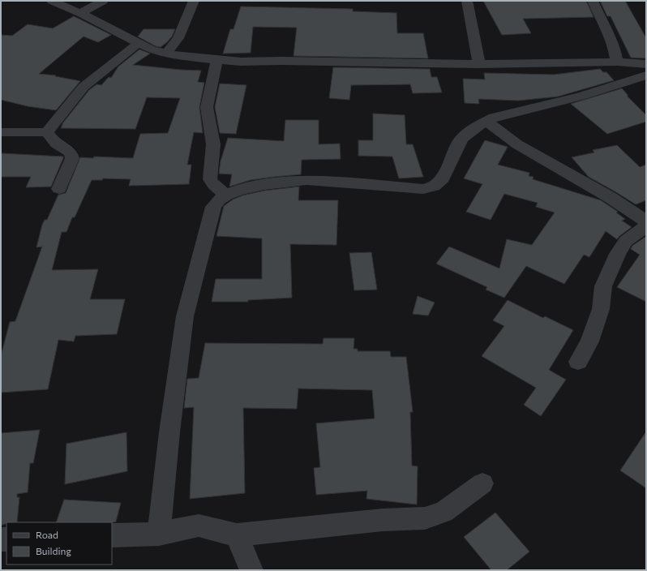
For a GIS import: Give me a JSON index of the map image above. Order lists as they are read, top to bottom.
{
  "legend": ["Road", "Building"]
}
